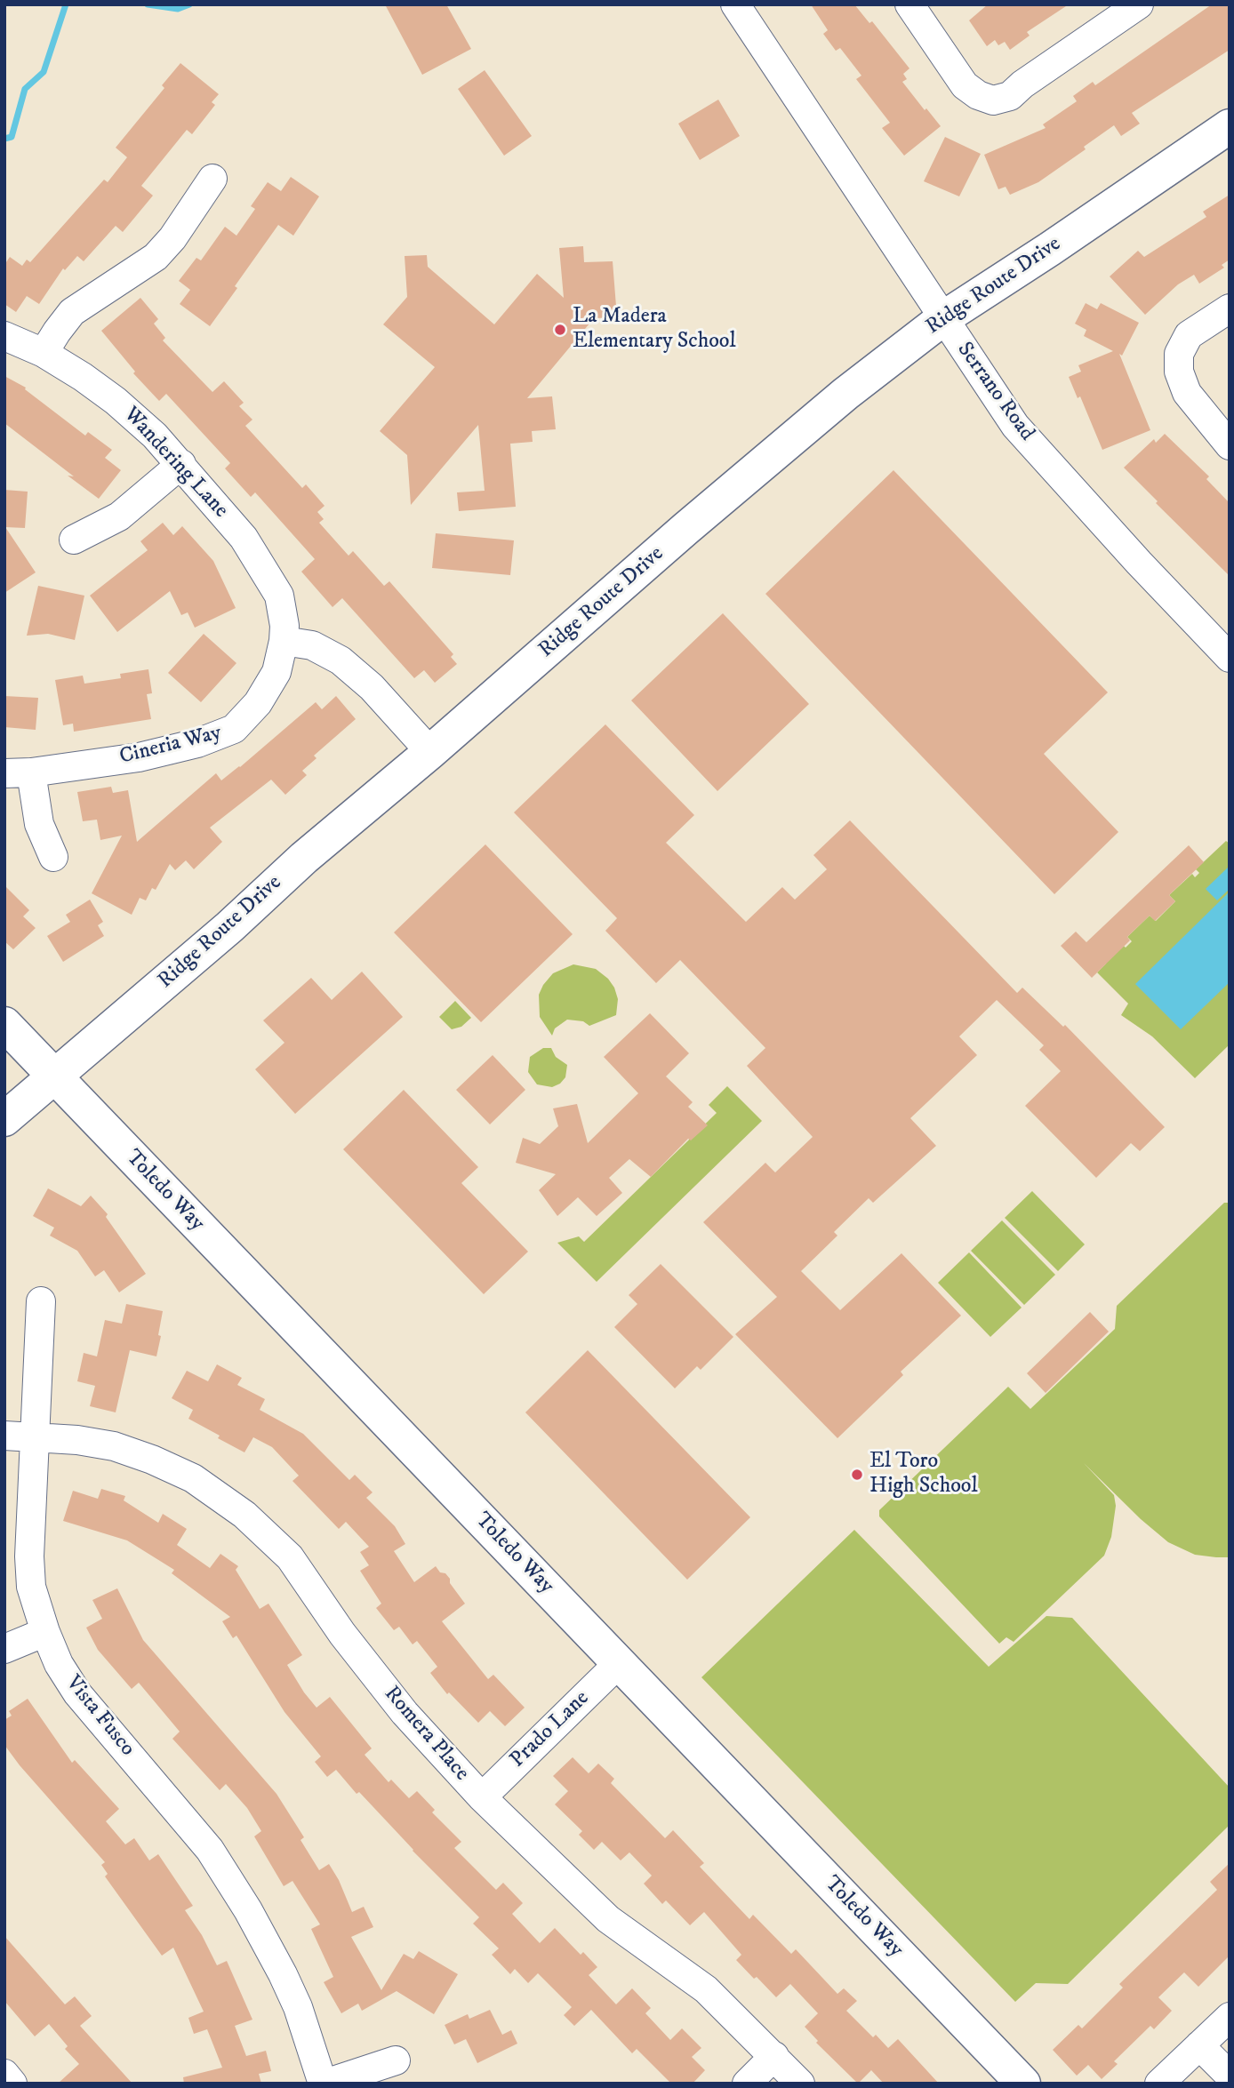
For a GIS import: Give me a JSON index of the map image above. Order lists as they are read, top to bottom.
{
  "streets": {
    "main road": ["Ridge Route Drive", "Toledo Way"],
    "street": [
      "Serrano Road",
      "Wandering Lane",
      "Cineria Way",
      "Vista Fusco",
      "Prado Lane",
      "Romera Place"
    ]
  },
  "crossings": [
    ["Ridge Route Drive", "Serrano Road"],
    ["Ridge Route Drive", "Toledo Way"],
    ["Wandering Lane", "Cineria Way"],
    ["Toledo Way", "Prado Lane"],
    ["Vista Fusco", "Romera Place"],
    ["Prado Lane", "Romera Place"]
  ],
  "places": ["La Madera Elementary School", "El Toro High School"]
}
